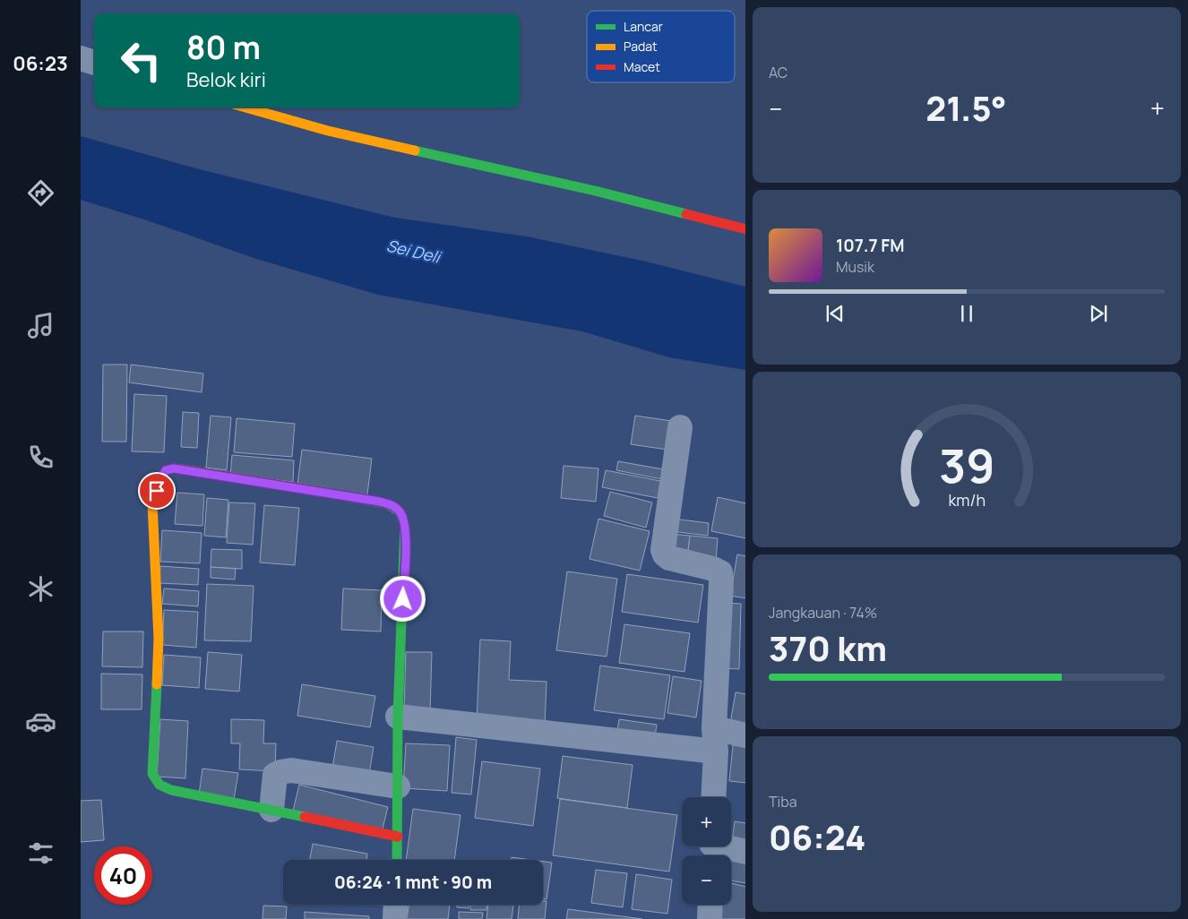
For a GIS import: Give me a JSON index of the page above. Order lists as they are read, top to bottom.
{
  "water": ["Sei Deli"],
  "legend": ["Lancar", "Padat", "Macet"],
  "page": {
    "tabs": "06:23",
    "tile": [
      "AC",
      ["Jangkauan · 74%", "370 km"],
      ["Tiba", "06:24"]
    ],
    "turn": ["80 m", "Belok kiri"],
    "heat": ["−", "21.5°", "+"],
    "song": ["107.7 FM", "Musik"],
    "map_buttons": ["+", "−"],
    "limit": "40",
    "trip": "06:24 · 1 mnt · 90 m",
    "gauge": ["39", "km/h"]
  }
}
